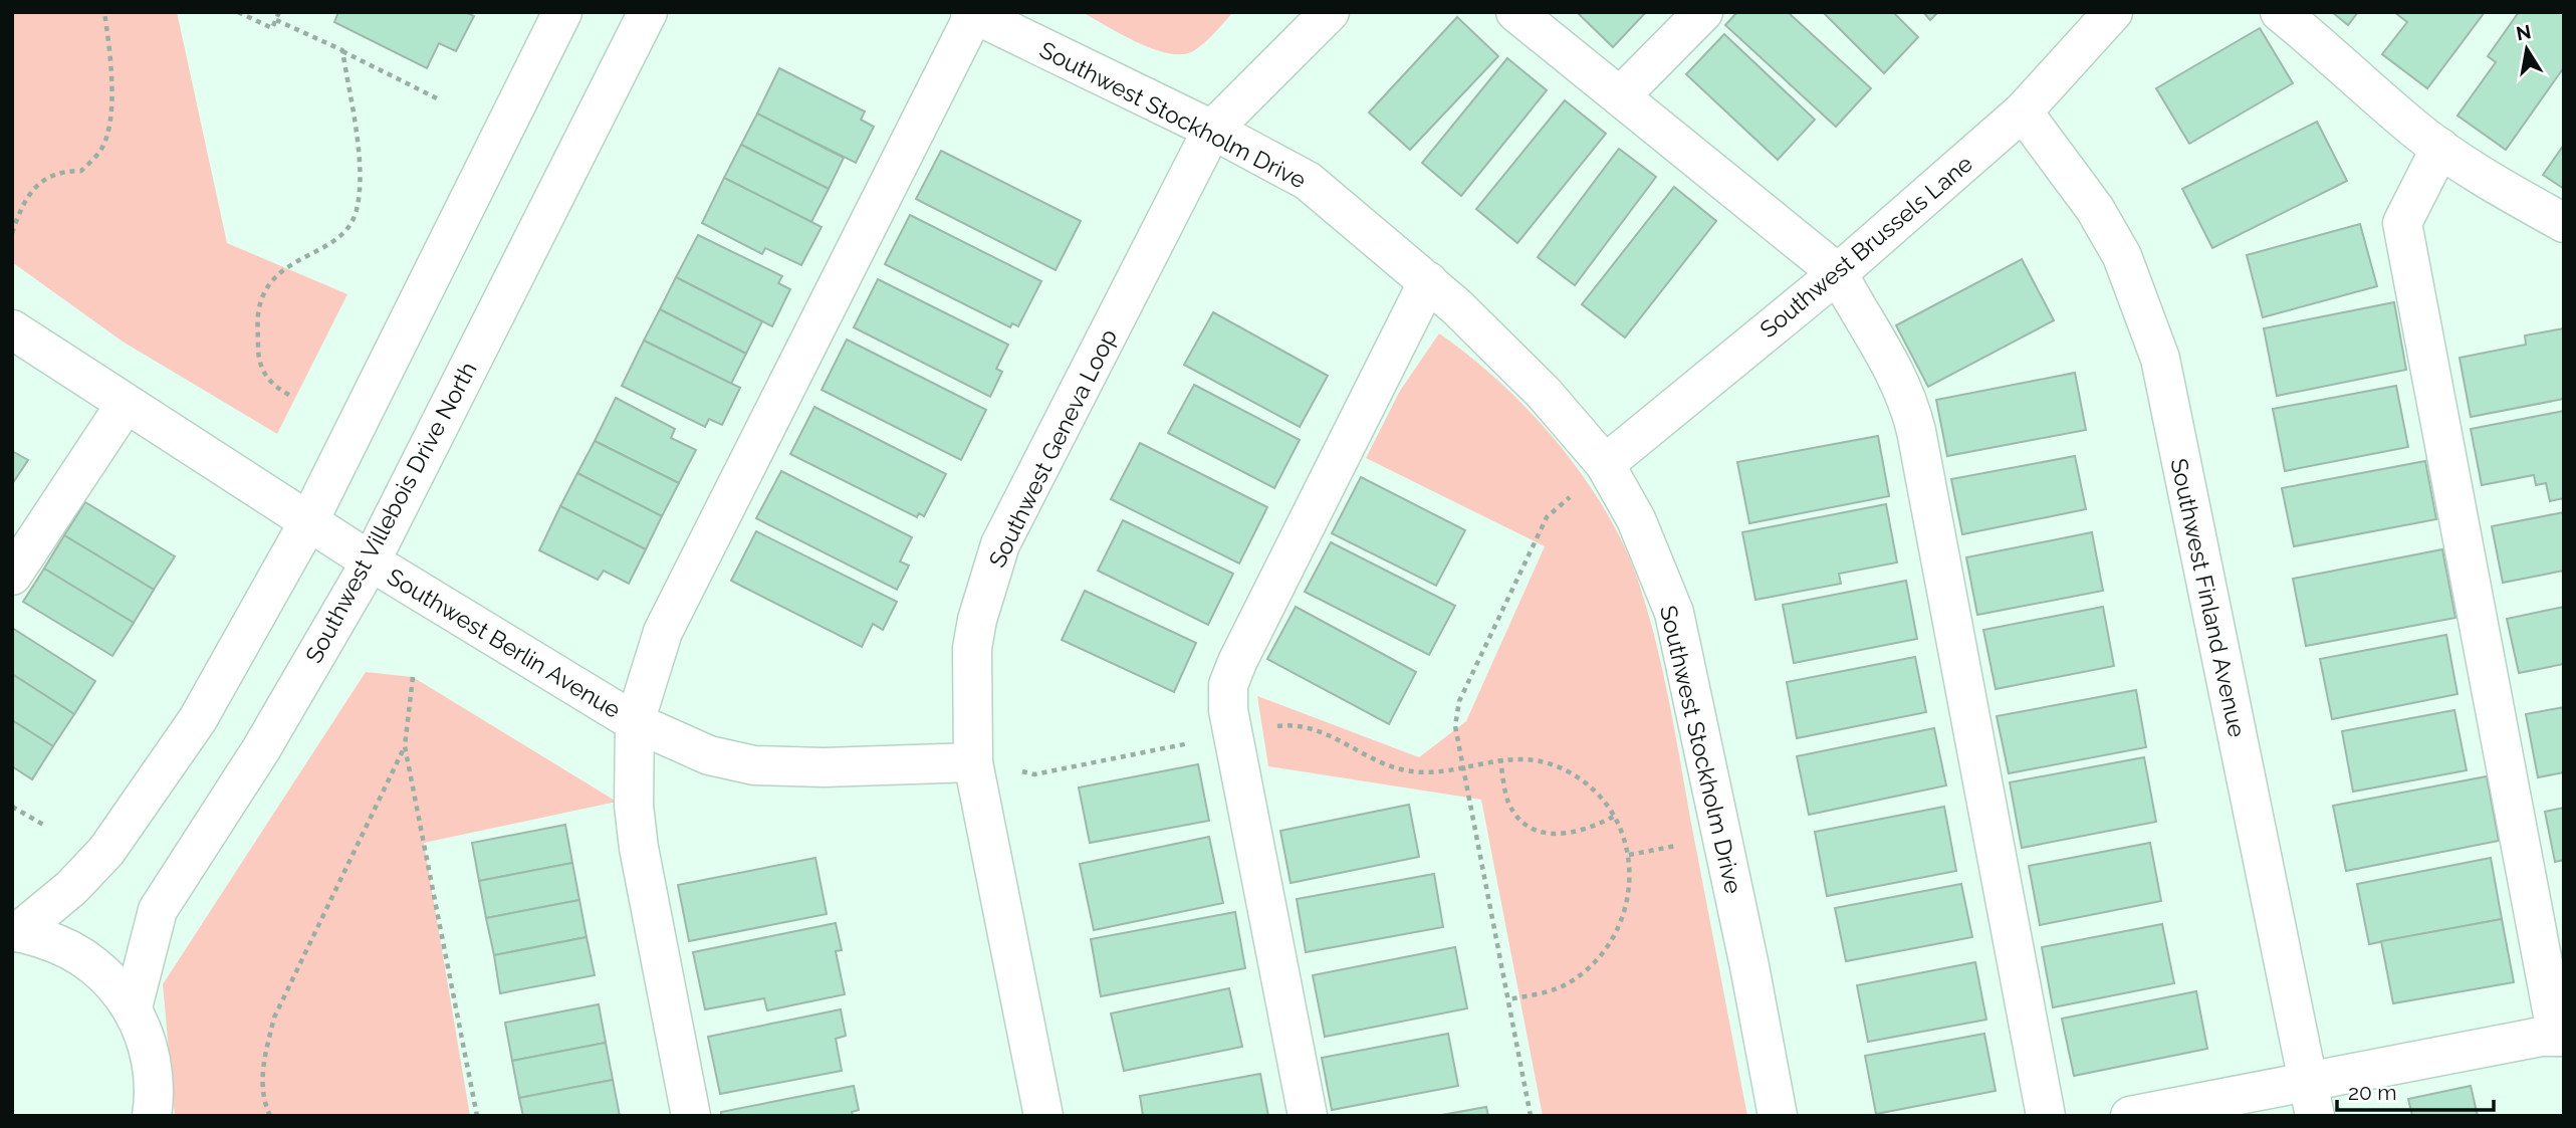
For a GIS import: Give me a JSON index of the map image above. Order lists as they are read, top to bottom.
{
  "streets": {
    "street": [
      "Southwest Stockholm Drive",
      "Southwest Brussels Lane",
      "Southwest Geneva Loop",
      "Southwest Villebois Drive North",
      "Southwest Finland Avenue",
      "Southwest Berlin Avenue"
    ]
  },
  "crossings": [
    ["Southwest Stockholm Drive", "Southwest Brussels Lane"],
    ["Southwest Stockholm Drive", "Southwest Geneva Loop"],
    ["Southwest Brussels Lane", "Southwest Finland Avenue"],
    ["Southwest Geneva Loop", "Southwest Berlin Avenue"],
    ["Southwest Villebois Drive North", "Southwest Berlin Avenue"]
  ],
  "scale_bar": "20 m",
  "north": "top"
}
